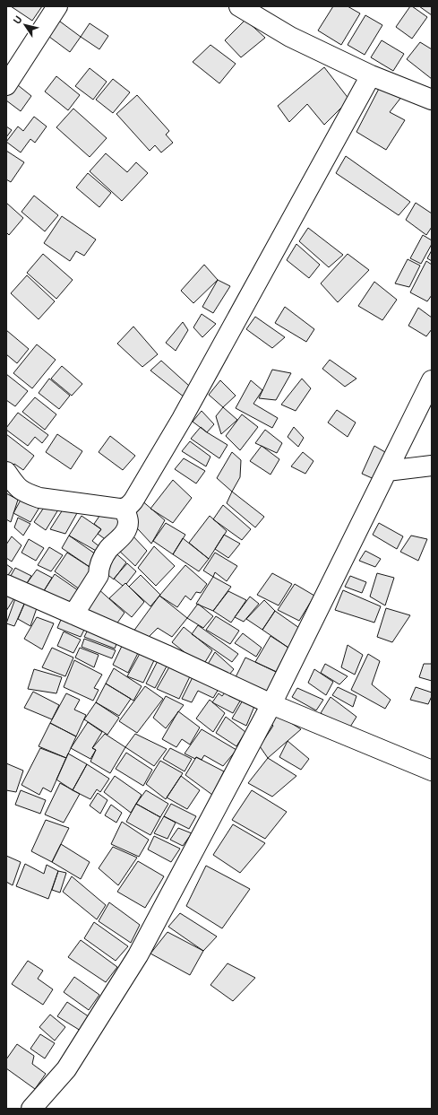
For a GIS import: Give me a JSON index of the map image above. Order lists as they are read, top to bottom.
{
  "north": "top left"
}
